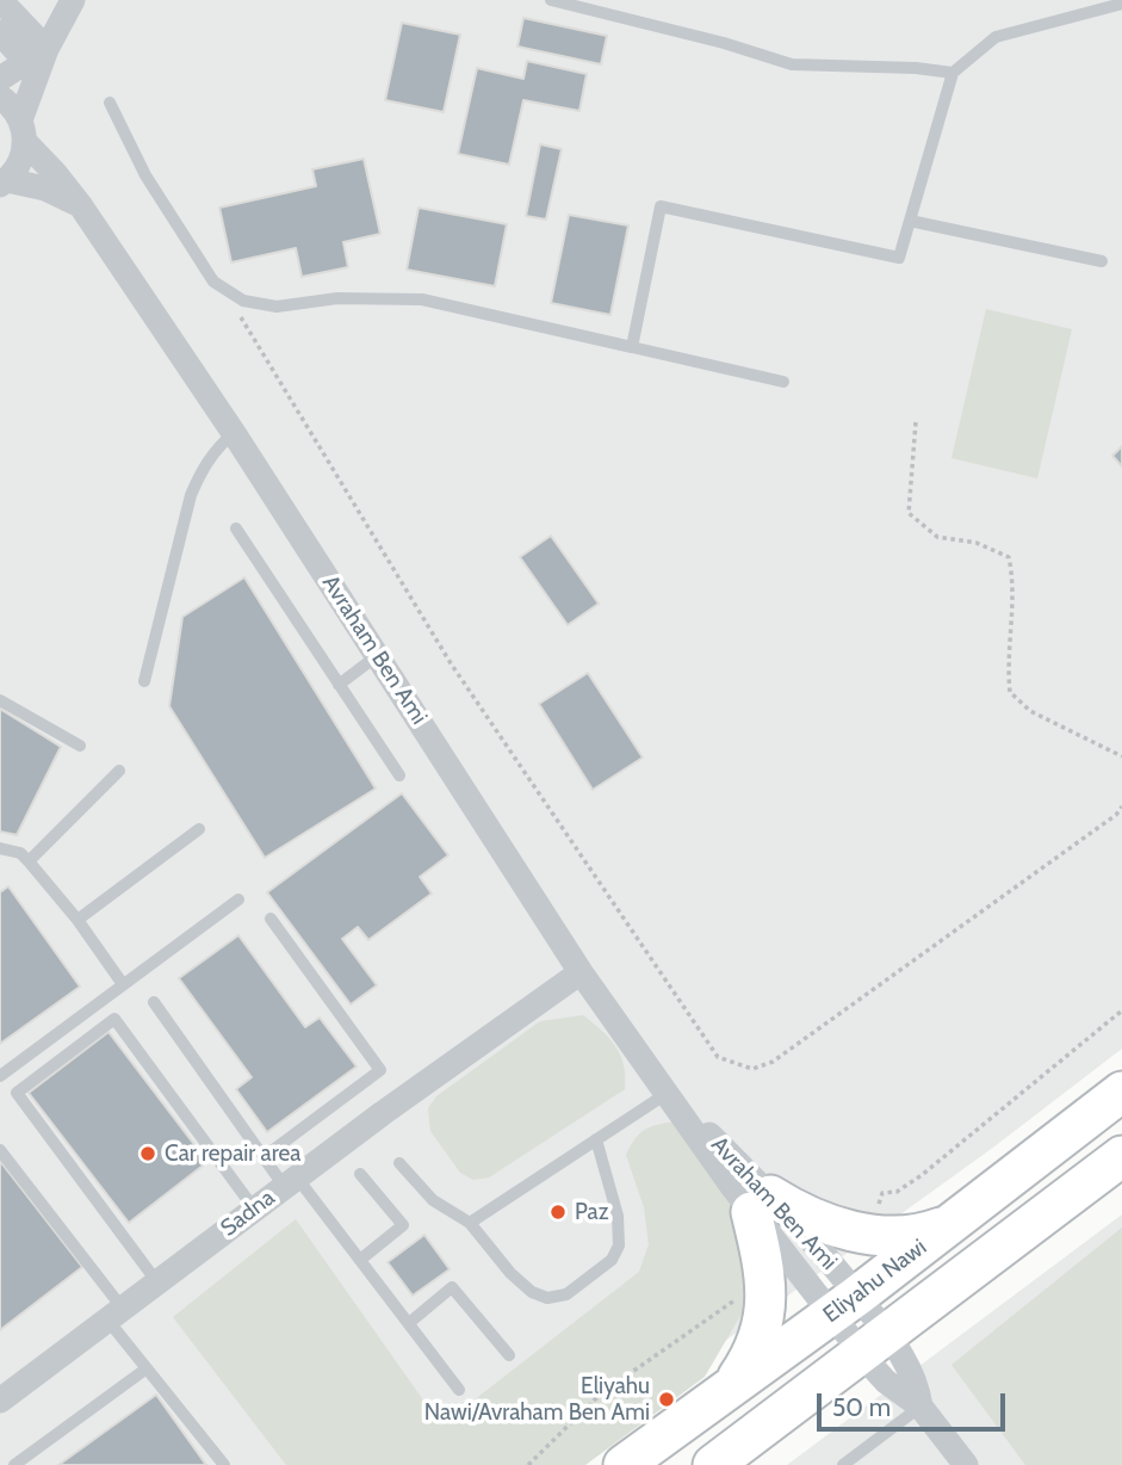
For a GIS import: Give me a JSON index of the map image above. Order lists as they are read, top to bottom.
{
  "streets": {
    "highway": ["Eliyahu Nawi"],
    "street": ["Avraham Ben Ami", "Sadna"]
  },
  "crossings": [
    ["Avraham Ben Ami", "Sadna"],
    ["Avraham Ben Ami", "Eliyahu Nawi"]
  ],
  "places": ["Car repair area", "Paz", "Eliyahu Nawi/Avraham Ben Ami"],
  "scale_bar": "50 m"
}
